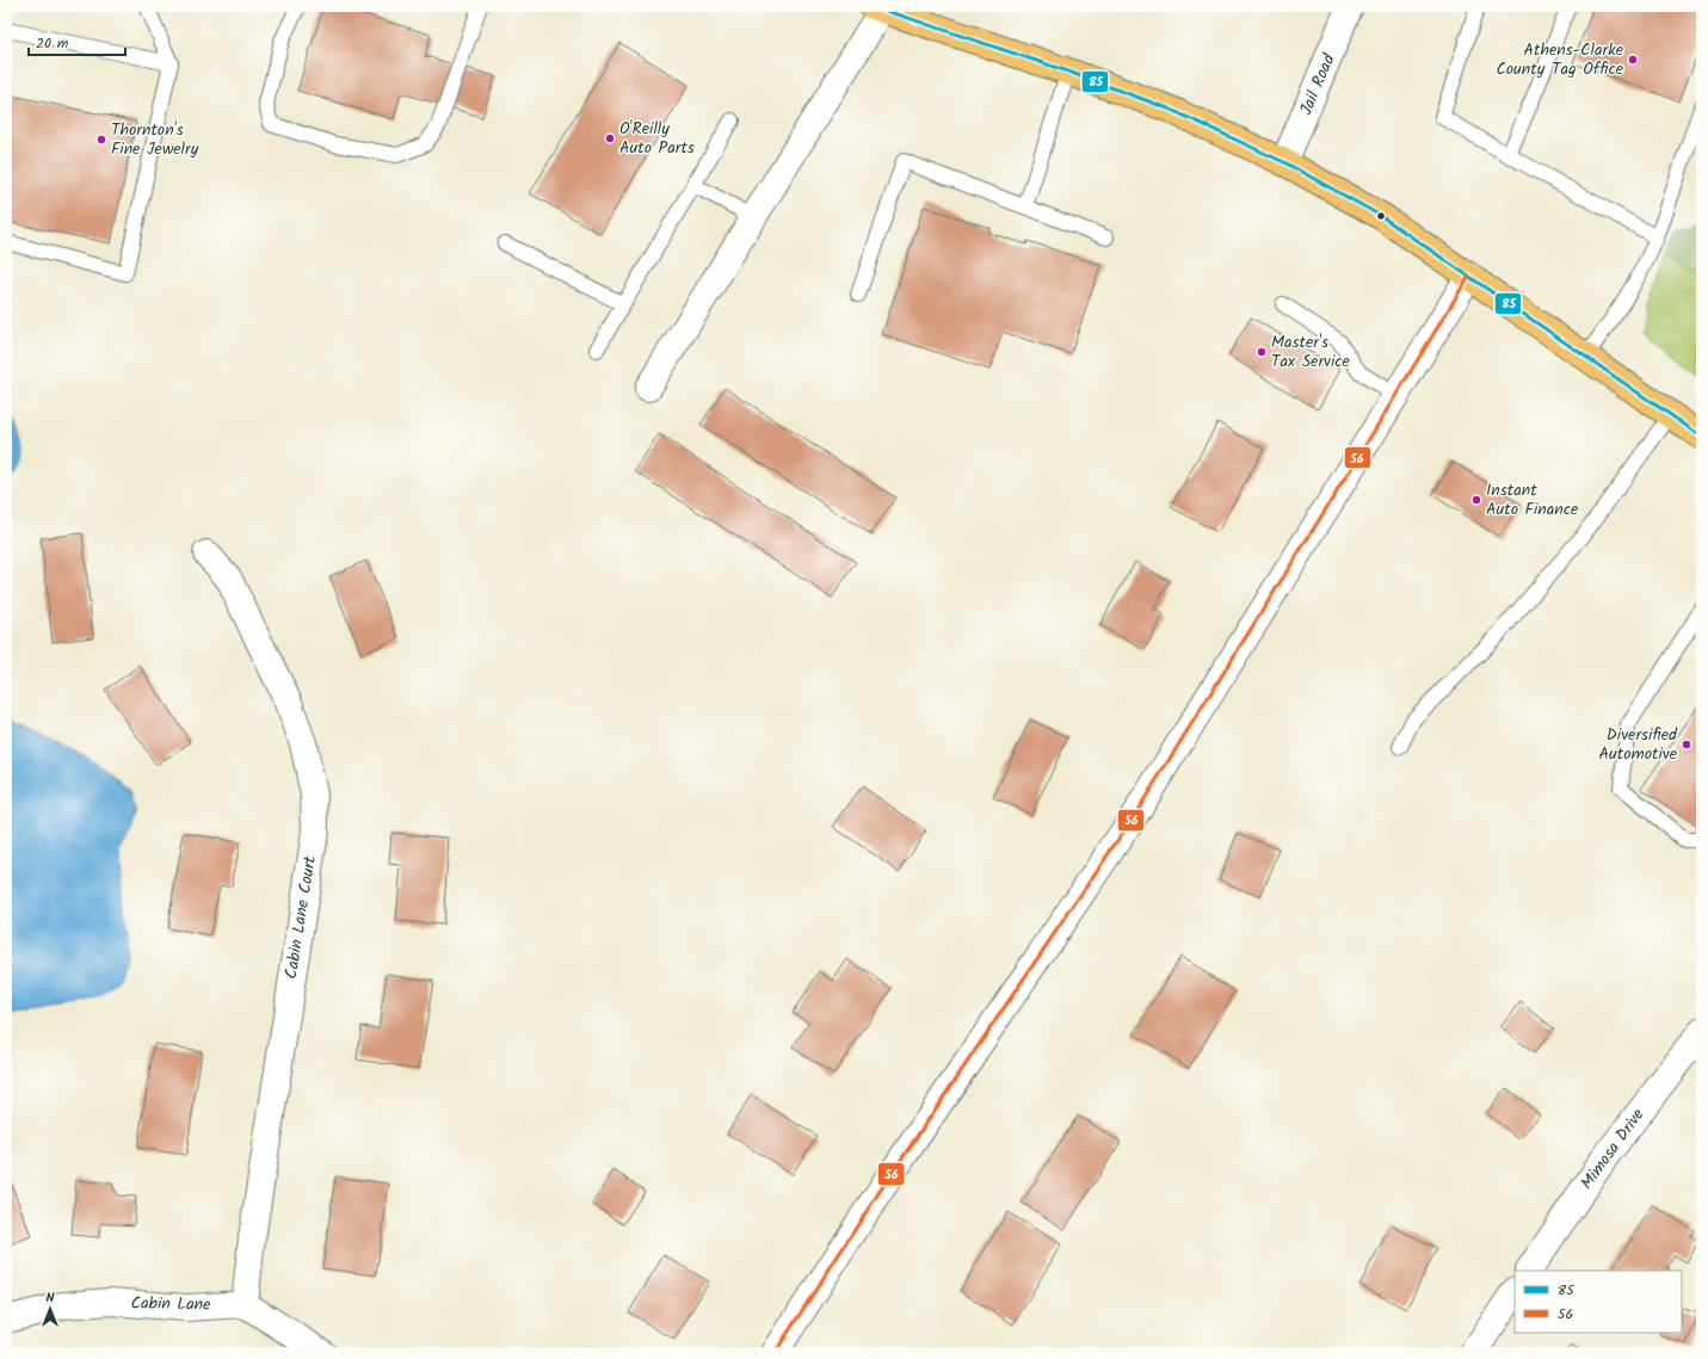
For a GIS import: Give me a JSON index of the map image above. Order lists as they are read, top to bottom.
{
  "streets": {
    "street": [
      "Jail Road",
      "Cabin Lane Court",
      "Mimosa Drive",
      "Cabin Lane"
    ]
  },
  "crossings": [
    ["Cabin Lane Court", "Cabin Lane"]
  ],
  "places": [
    "Athens-Clarke County Tag Office",
    "O'Reilly Auto Parts",
    "Thornton's Fine Jewelry",
    "Master's Tax Service",
    "Instant Auto Finance",
    "Diversified Automotive"
  ],
  "lines": ["transit line 85", "transit line 56"],
  "legend": ["85", "56"],
  "scale_bar": "20 m",
  "north": "top"
}
